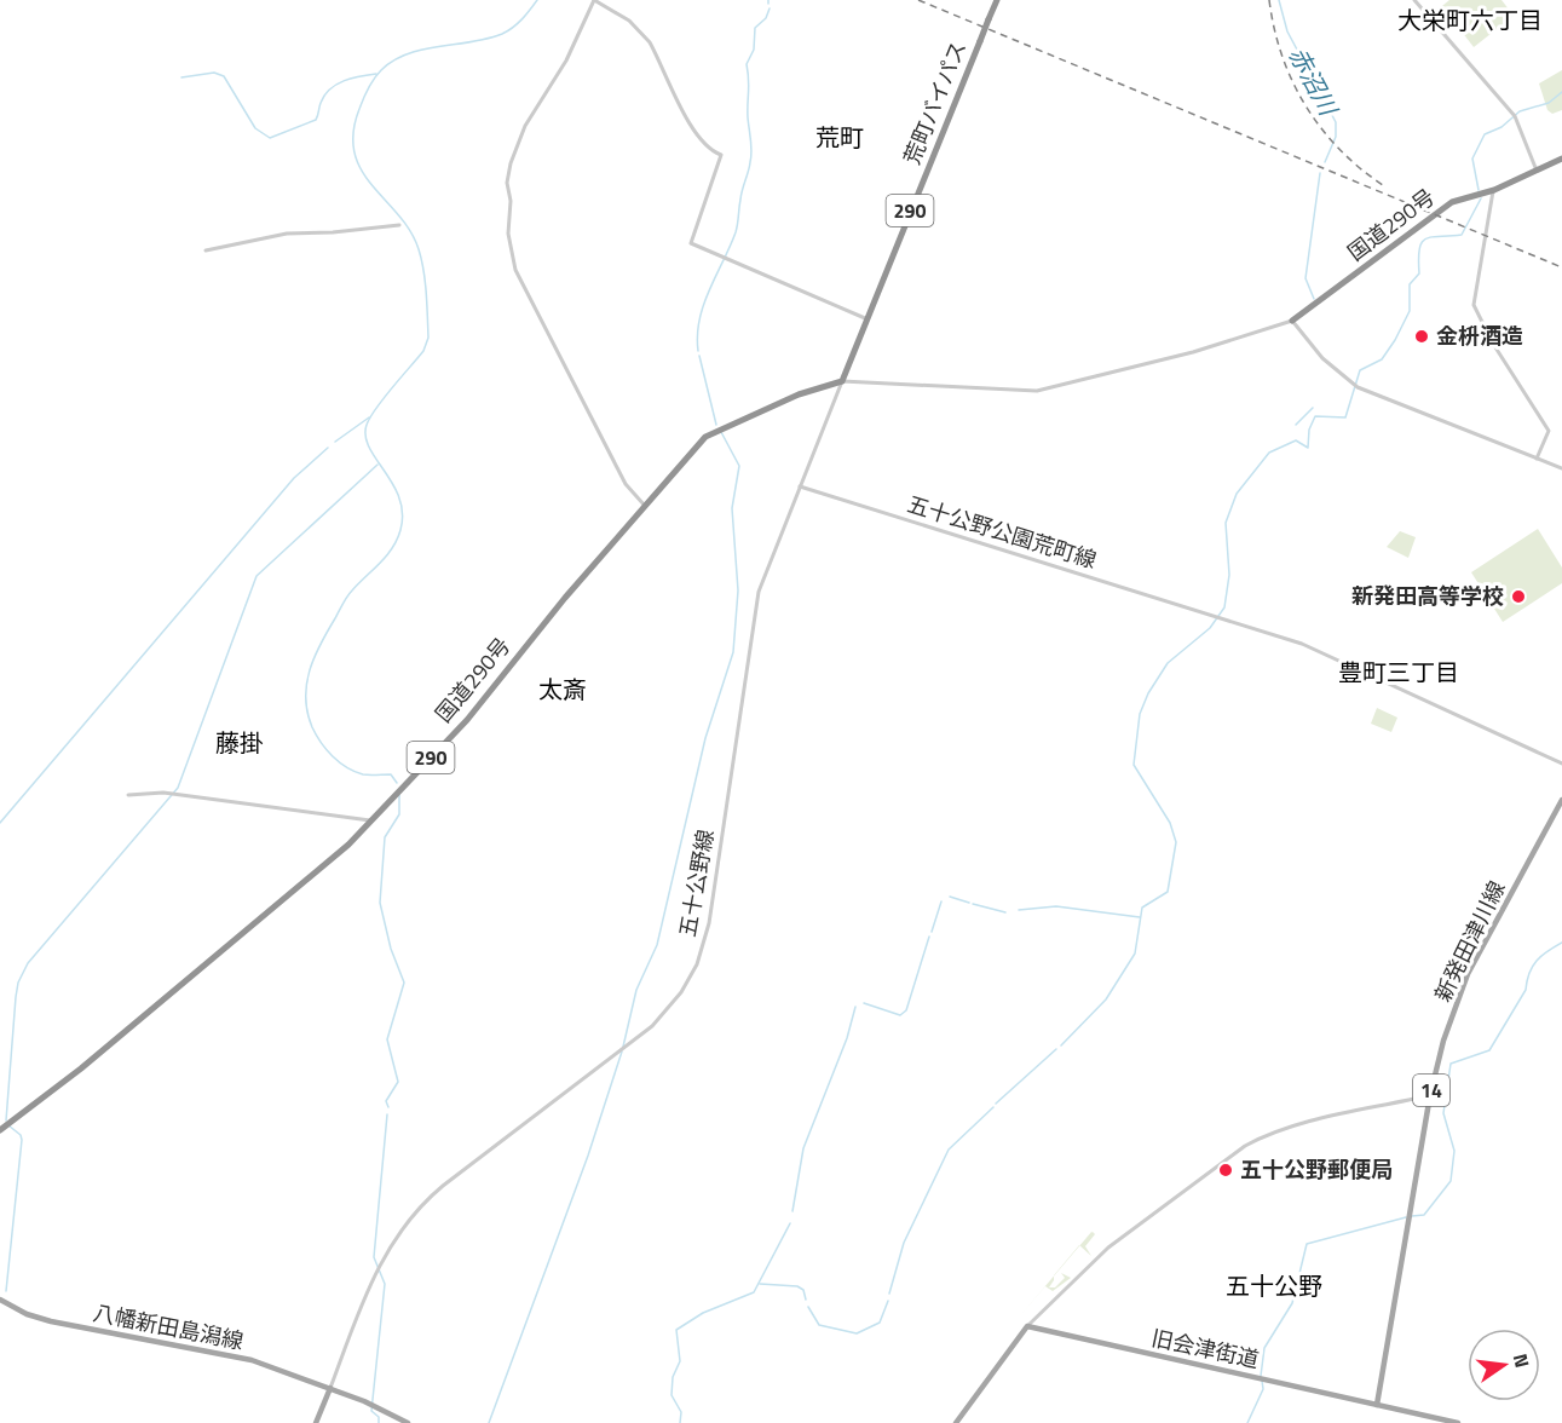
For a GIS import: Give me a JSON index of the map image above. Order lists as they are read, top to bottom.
{
  "streets": {
    "highway": ["荒町バイパス", "290", "国道290号"],
    "main road": [
      "新発田津川線",
      "14",
      "八幡新田島潟線",
      "旧会津街道"
    ],
    "street": ["五十公野公園荒町線", "五十公野線"]
  },
  "crossings": [
    ["荒町バイパス", "国道290号"],
    ["荒町バイパス", "五十公野線"],
    ["国道290号", "五十公野線"],
    ["五十公野公園荒町線", "五十公野線"],
    ["五十公野線", "八幡新田島潟線"],
    ["新発田津川線", "旧会津街道"]
  ],
  "districts": [
    "大栄町六丁目",
    "荒町",
    "豊町三丁目",
    "太斎",
    "藤掛",
    "五十公野"
  ],
  "water": ["赤沼川"],
  "places": ["金枡酒造", "新発田高等学校", "五十公野郵便局"],
  "north": "right"
}
